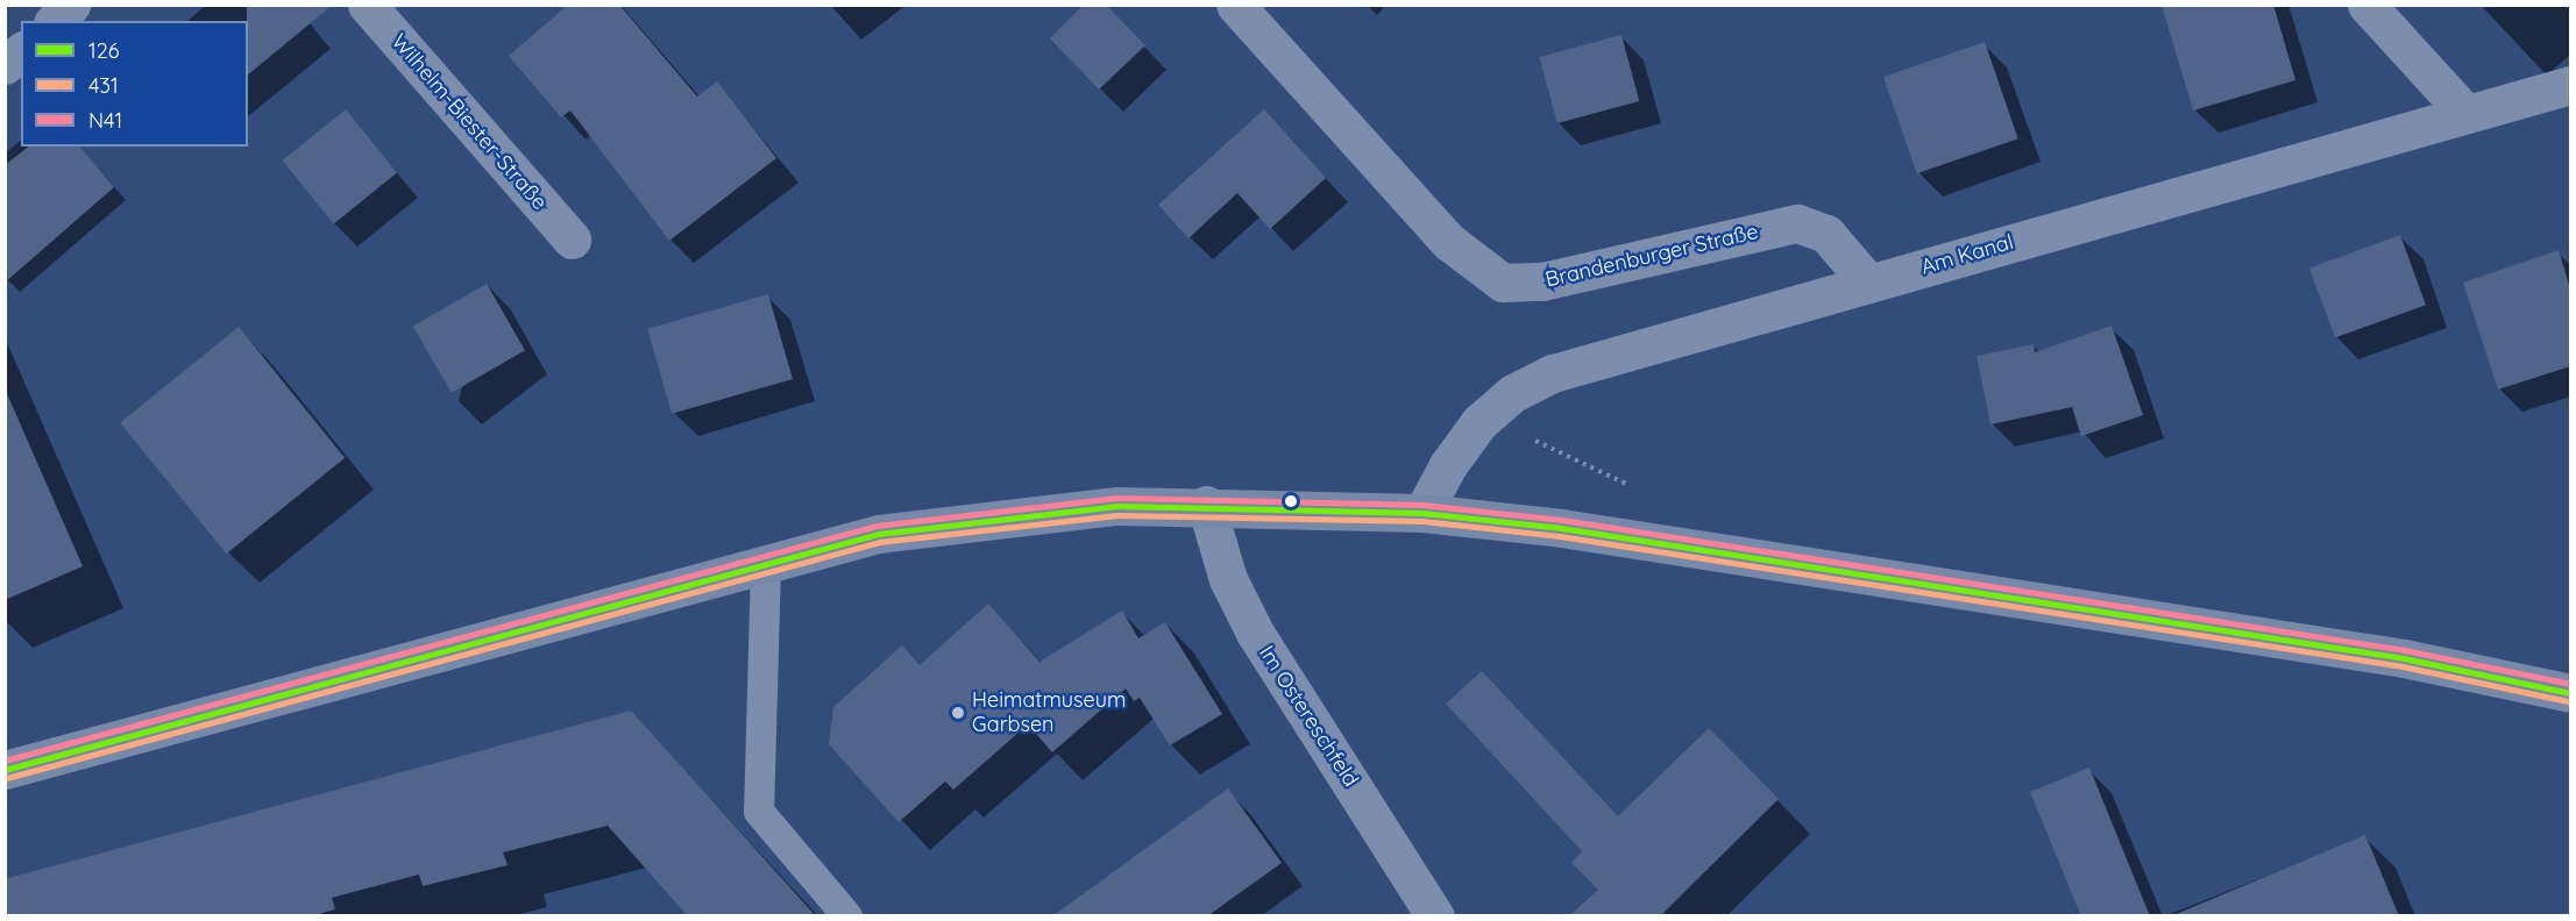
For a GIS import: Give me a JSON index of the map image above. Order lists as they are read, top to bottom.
{
  "streets": {
    "street": [
      "Wilhelm-Biester-Straße",
      "Am Kanal",
      "Brandenburger Straße",
      "Im Ostereschfeld"
    ]
  },
  "crossings": [
    ["Am Kanal", "Brandenburger Straße"]
  ],
  "places": ["Heimatmuseum Garbsen"],
  "lines": ["transit line N41", "transit line 126", "transit line 431"],
  "legend": ["126", "431", "N41"]
}
